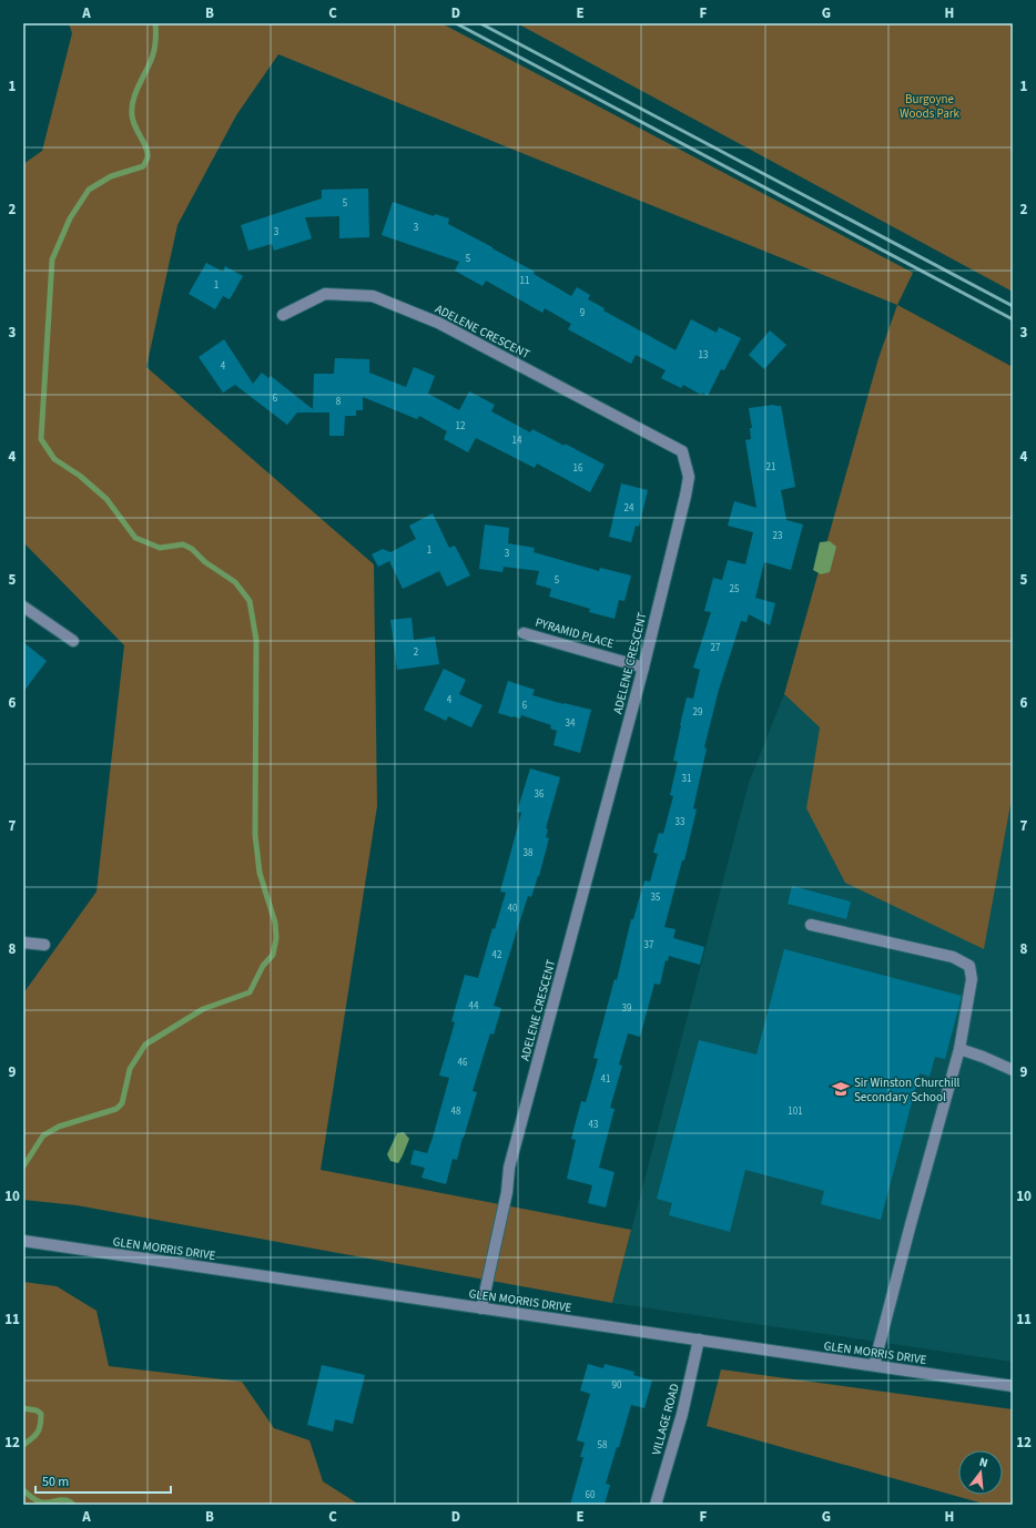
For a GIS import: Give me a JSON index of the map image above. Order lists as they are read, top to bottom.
{
  "streets": {
    "street": [
      "ADELENE CRESCENT",
      "PYRAMID PLACE",
      "GLEN MORRIS DRIVE",
      "VILLAGE ROAD"
    ]
  },
  "crossings": [
    ["ADELENE CRESCENT", "PYRAMID PLACE"],
    ["ADELENE CRESCENT", "GLEN MORRIS DRIVE"],
    ["GLEN MORRIS DRIVE", "VILLAGE ROAD"]
  ],
  "parks": ["Burgoyne Woods Park"],
  "places": {
    "school or university": ["Sir Winston Churchill Secondary School"]
  },
  "house_numbers": [
    "5",
    "3",
    "3",
    "5",
    "11",
    "1",
    "9",
    "13",
    "4",
    "6",
    "8",
    "12",
    "14",
    "21",
    "16",
    "24",
    "23",
    "1",
    "3",
    "5",
    "25",
    "27",
    "2",
    "4",
    "6",
    "29",
    "34",
    "31",
    "36",
    "33",
    "38",
    "35",
    "40",
    "37",
    "42",
    "44",
    "39",
    "46",
    "41",
    "48",
    "101",
    "43",
    "90",
    "58",
    "60"
  ],
  "scale_bar": "50 m",
  "north": "top",
  "grid": {
    "columns": [
      "A",
      "B",
      "C",
      "D",
      "E",
      "F",
      "G",
      "H"
    ],
    "rows": [
      "1",
      "2",
      "3",
      "4",
      "5",
      "6",
      "7",
      "8",
      "9",
      "10",
      "11",
      "12"
    ]
  }
}
